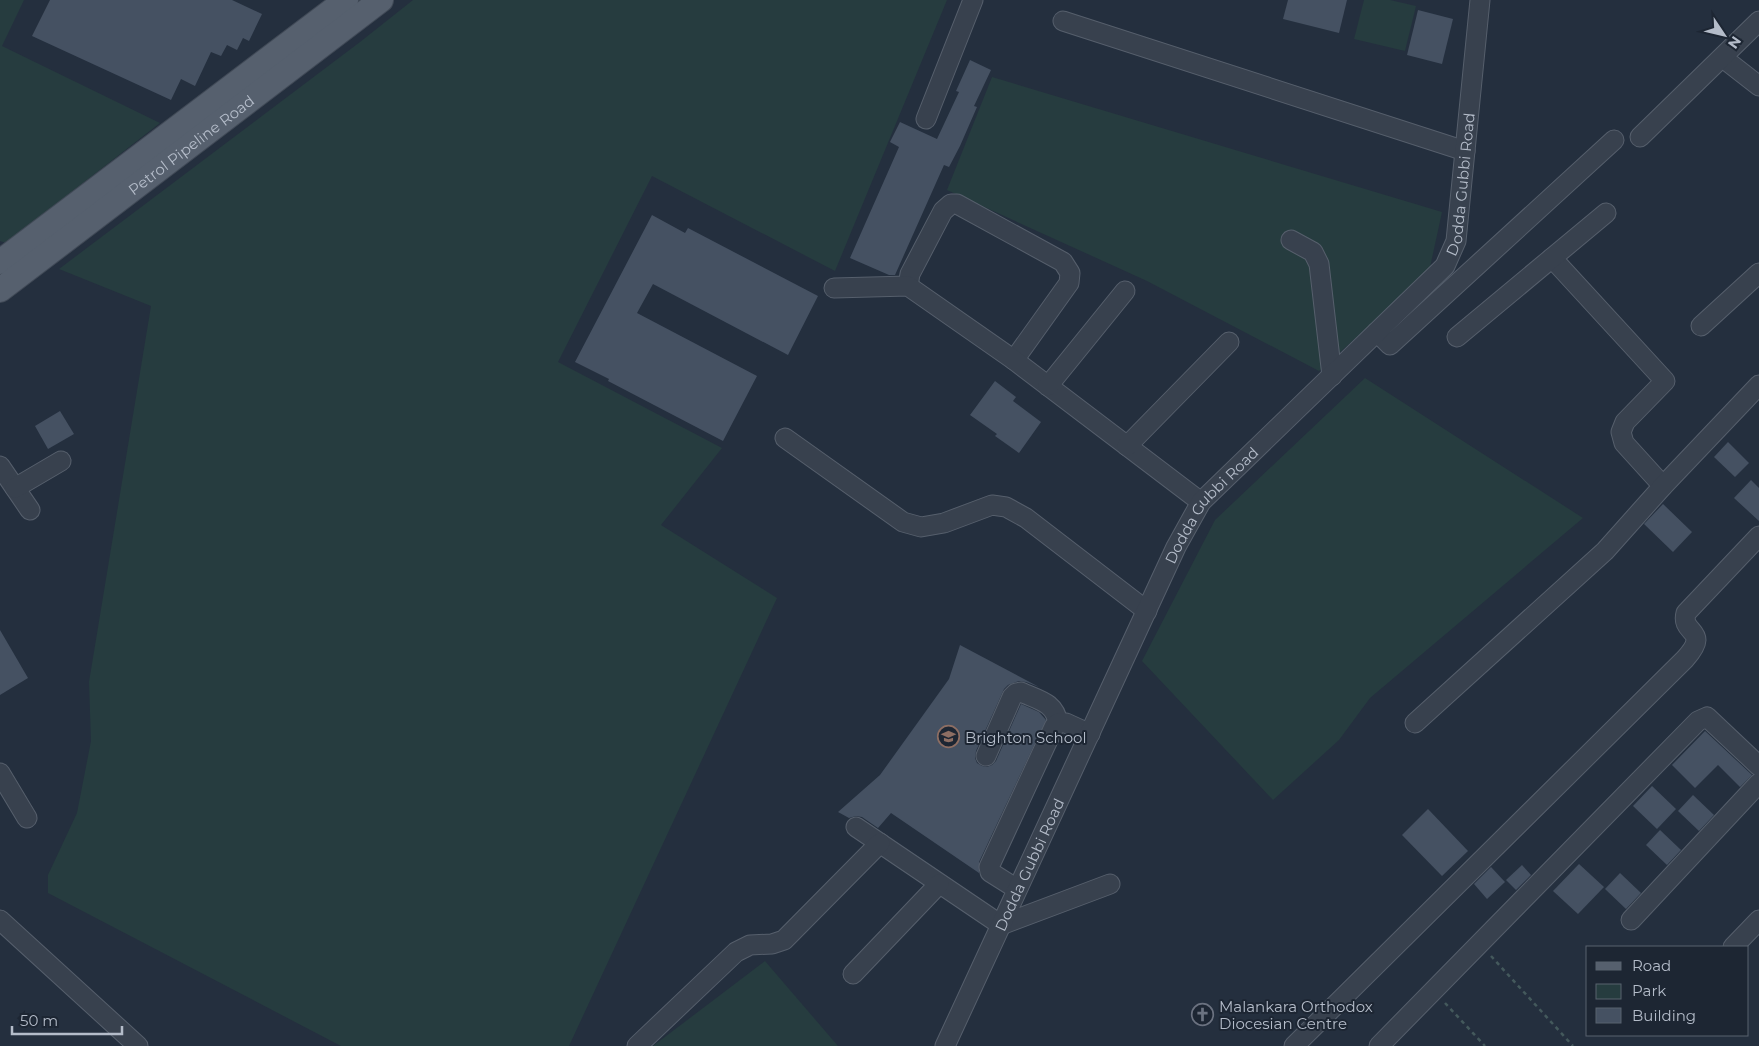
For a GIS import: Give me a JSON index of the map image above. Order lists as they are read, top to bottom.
{
  "streets": {
    "main road": ["Petrol Pipeline Road"],
    "street": ["Dodda Gubbi Road"]
  },
  "places": {
    "school or university": ["Brighton School"],
    "church": ["Malankara Orthodox Diocesian Centre"]
  },
  "legend": ["Road", "Park", "Building"],
  "scale_bar": "50 m",
  "north": "bottom right"
}
